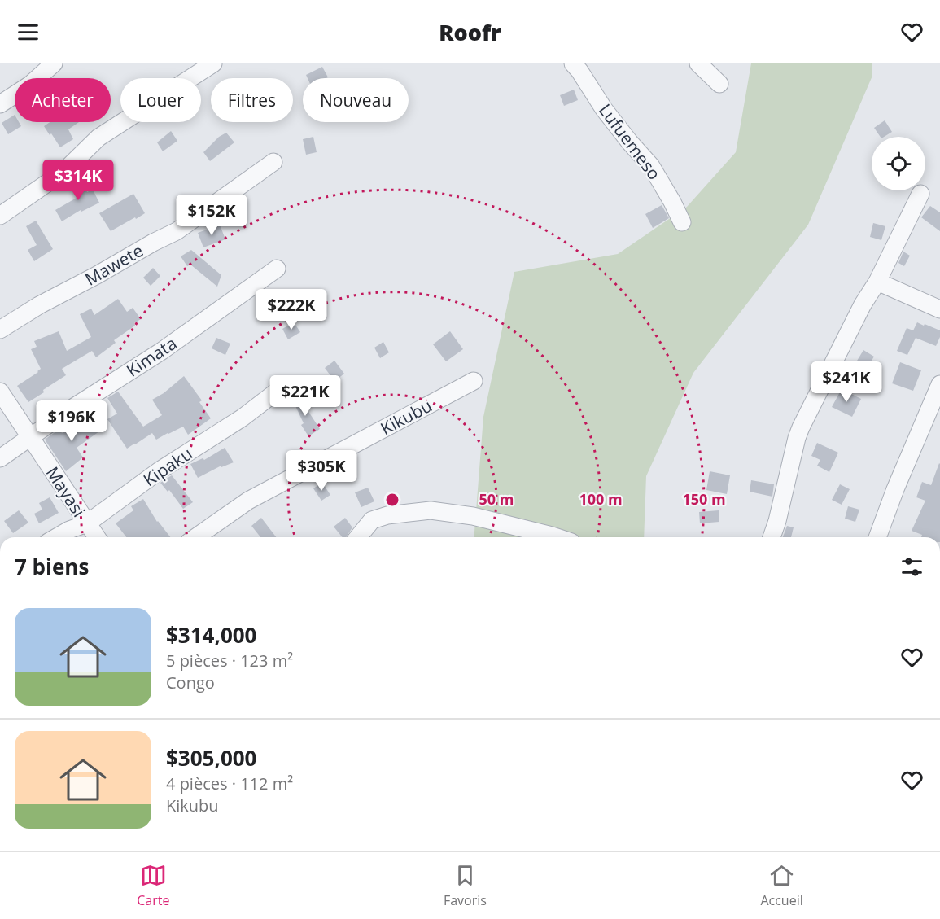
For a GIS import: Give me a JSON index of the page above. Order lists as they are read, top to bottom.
{
  "streets": {
    "street": [
      "Lufuemeso",
      "Mawete",
      "Kimata",
      "Kikubu",
      "Kipaku",
      "Mayasi"
    ]
  },
  "crossings": [
    ["Kimata", "Mayasi"],
    ["Kipaku", "Mayasi"]
  ],
  "page": {
    "header": "Roofr",
    "chip": [
      "Acheter",
      "Louer",
      "Filtres",
      "Nouveau"
    ],
    "price": [
      "$314K",
      "$152K",
      "$222K",
      "$241K",
      "$221K",
      "$196K",
      "$305K"
    ],
    "heading": "7 biens",
    "list": [
      {
        "name": "$314,000",
        "note": "5 pièces · 123 m² · Congo"
      },
      {
        "name": "$305,000",
        "note": "4 pièces · 112 m² · Kikubu"
      }
    ],
    "tabs": ["Carte", "Favoris", "Accueil"]
  },
  "rings": ["50 m", "100 m", "150 m"]
}
